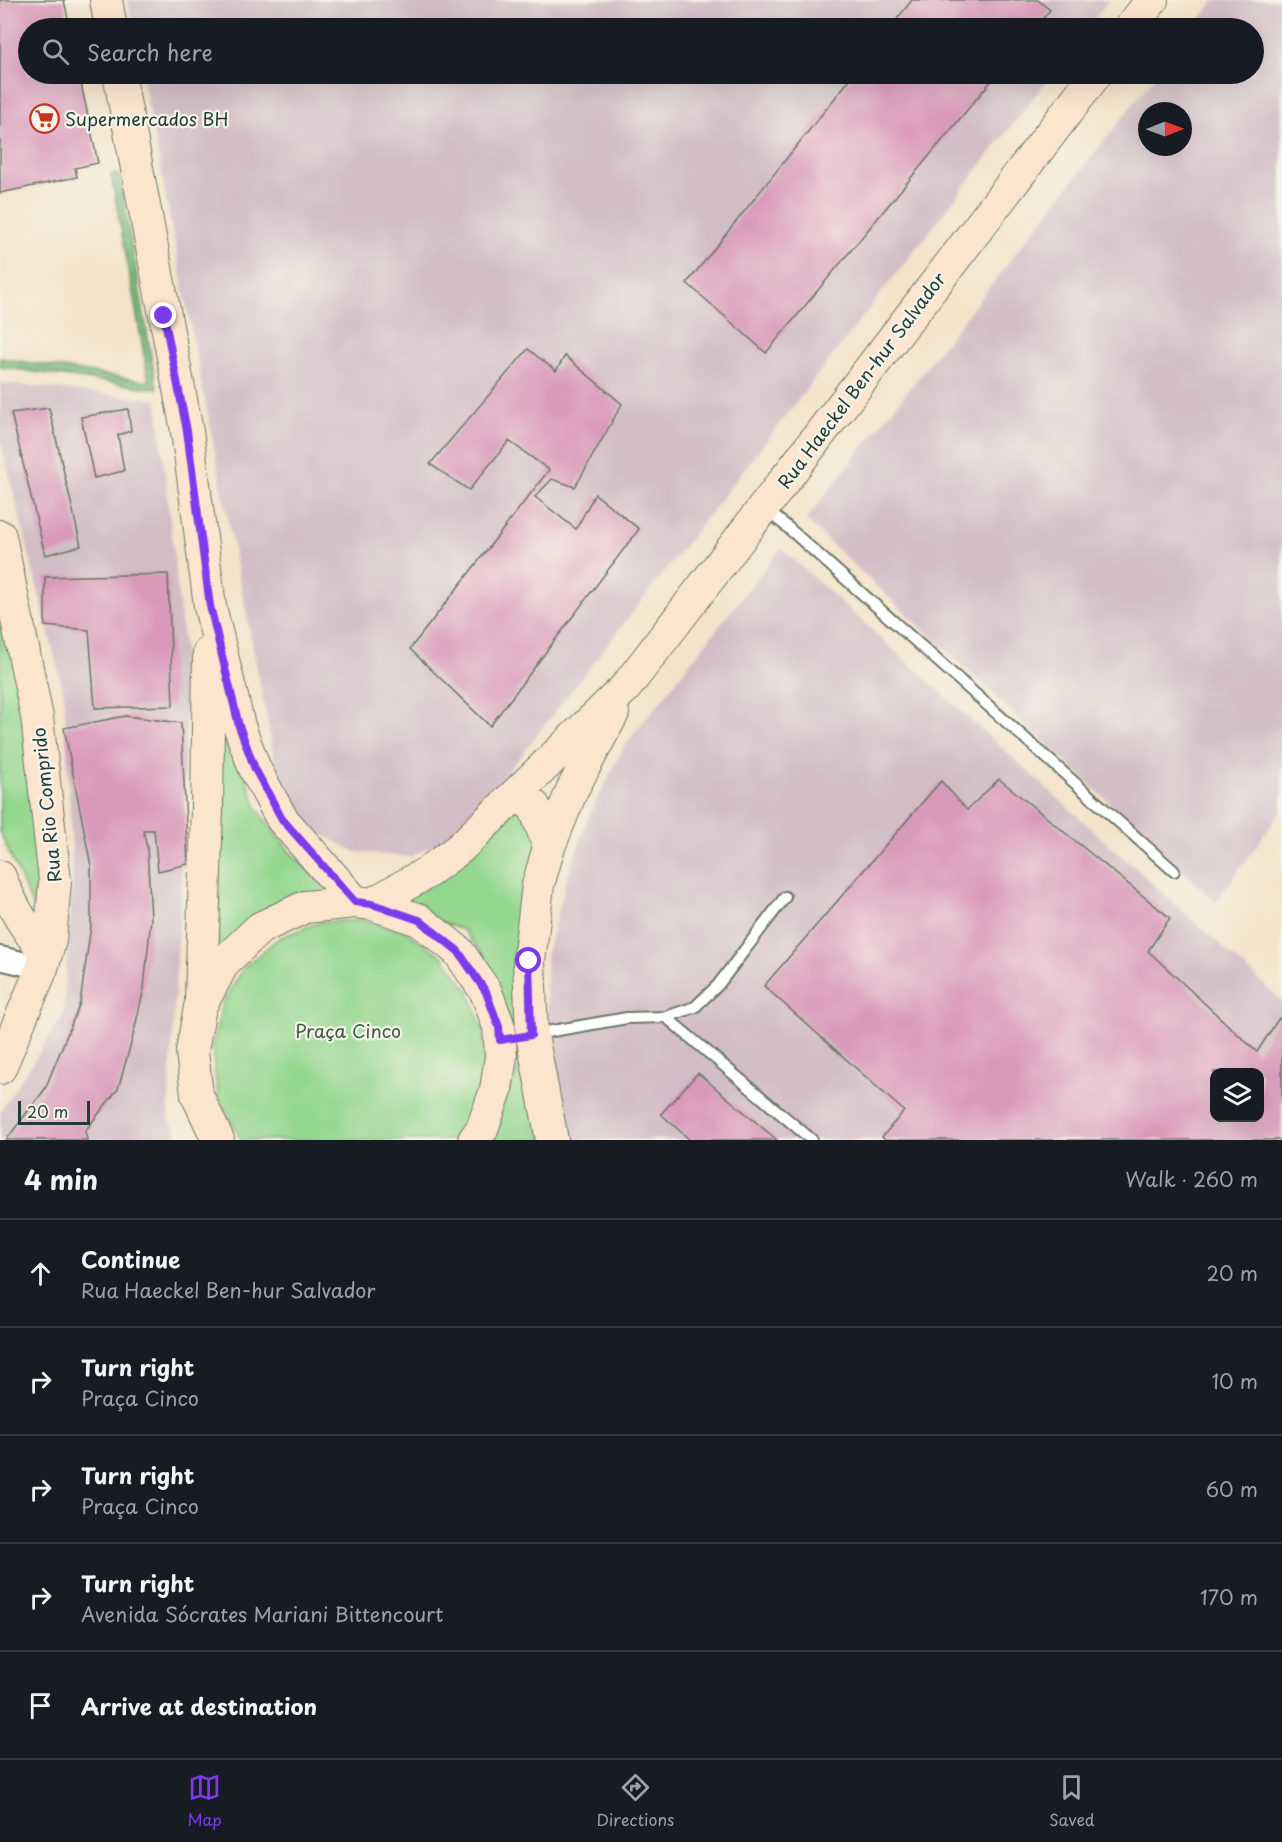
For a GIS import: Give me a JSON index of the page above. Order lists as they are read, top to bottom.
{
  "streets": {
    "street": ["Rua Haeckel Ben-hur Salvador", "Rua Rio Comprido"]
  },
  "parks": ["Praça Cinco"],
  "places": {
    "supermarket": ["Supermercados BH"]
  },
  "scale_bar": "20 m",
  "north": "right",
  "page": {
    "search": "Search here",
    "scale": "20 m",
    "heading": ["4 min", "Walk · 260 m"],
    "list": [
      ["Continue", "Rua Haeckel Ben-hur Salvador", "20 m"],
      ["Turn right", "Praça Cinco", "10 m"],
      ["Turn right", "Praça Cinco", "60 m"],
      ["Turn right", "Avenida Sócrates Mariani Bittencourt", "170 m"],
      "Arrive at destination"
    ],
    "nav": ["Map", "Directions", "Saved"]
  }
}
